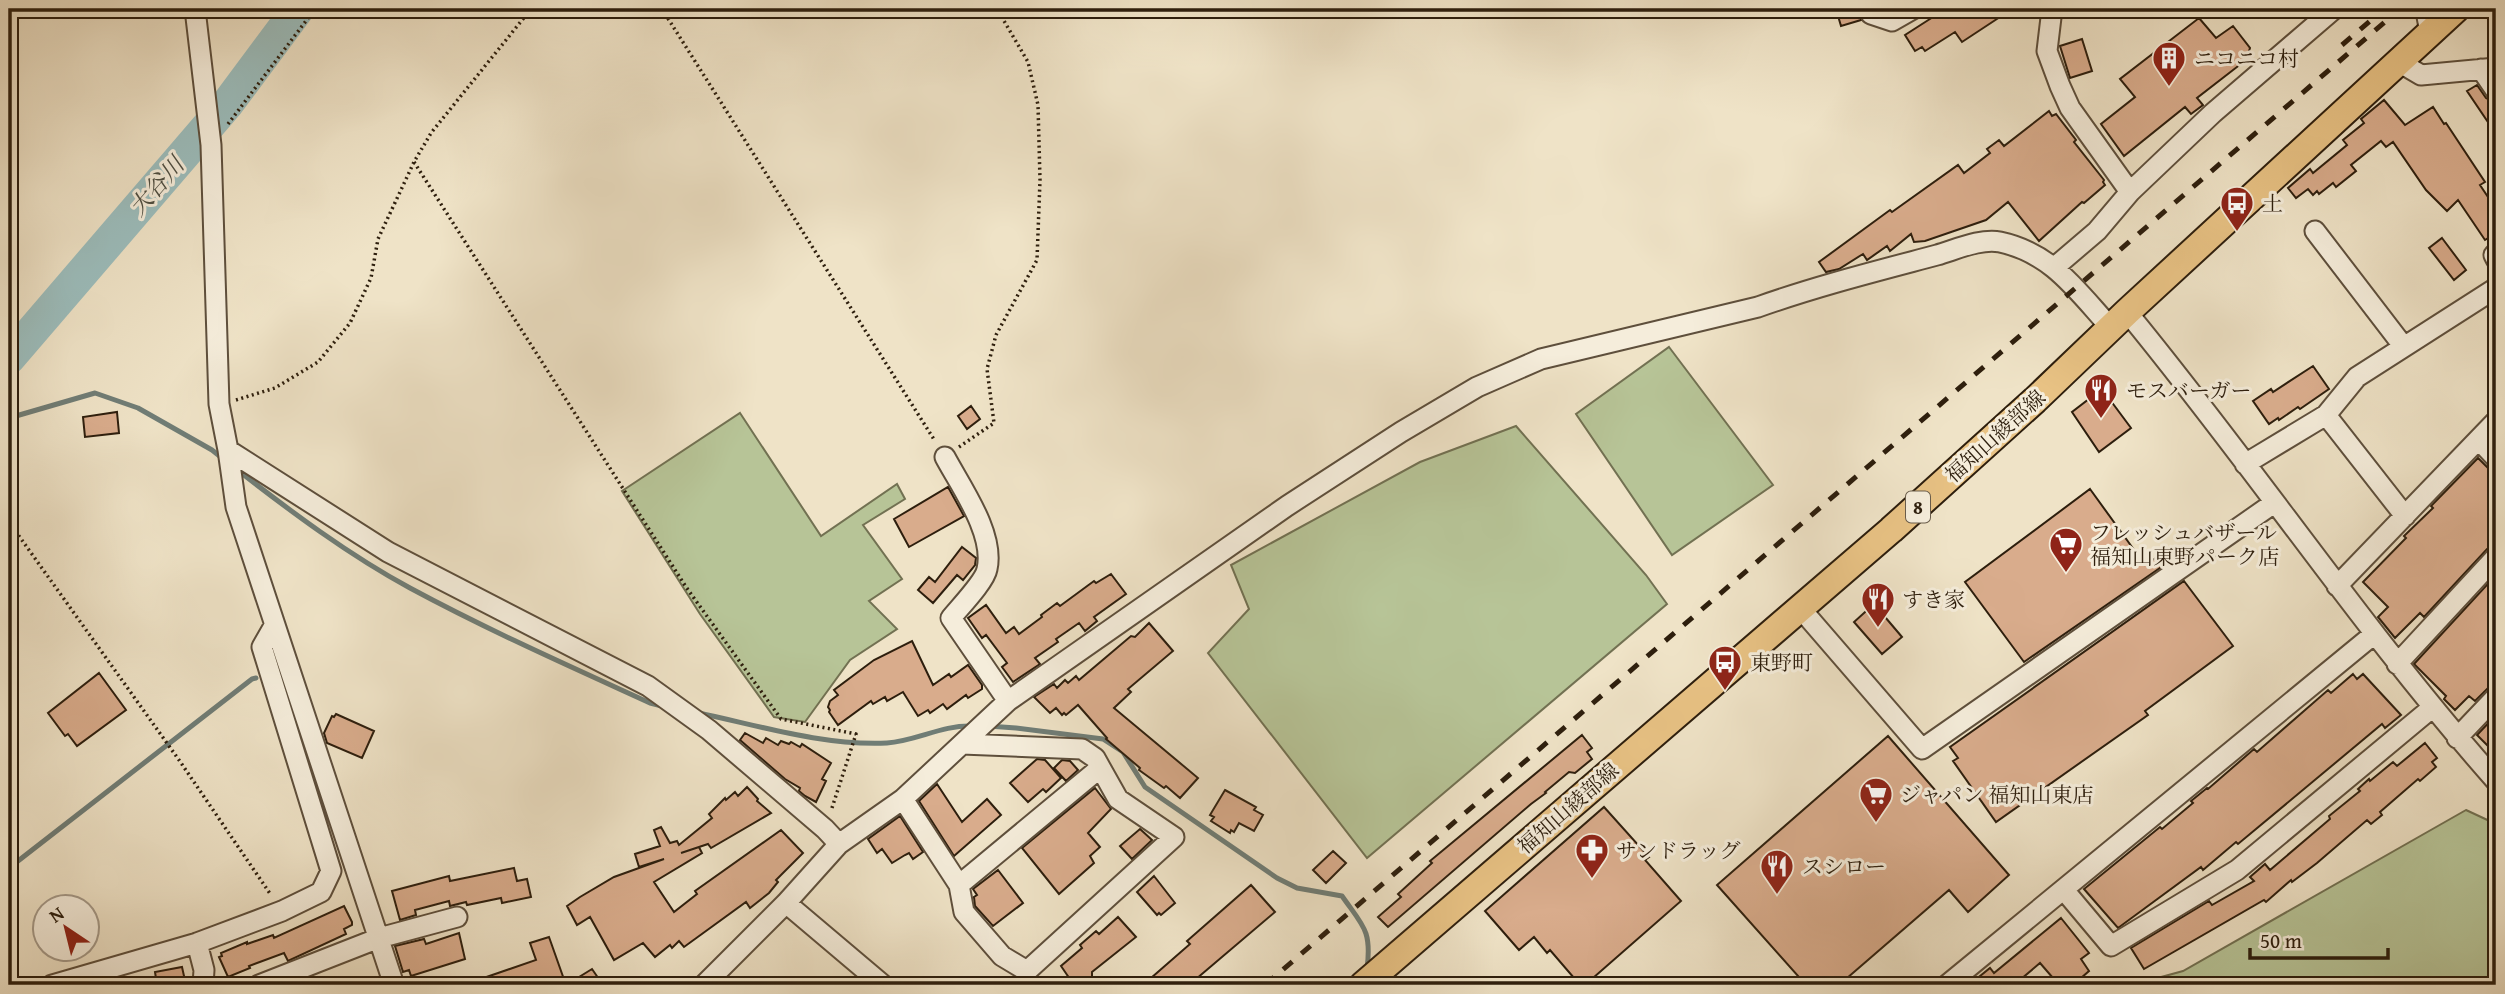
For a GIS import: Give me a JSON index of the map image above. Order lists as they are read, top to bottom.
{
  "streets": {
    "main road": ["福知山綾部線", "8"]
  },
  "water": ["大谷川"],
  "places": {
    "building": ["ニコニコ村"],
    "bus stop": ["土", "東野町"],
    "restaurant": ["モスバーガー", "すき家", "スシロー"],
    "supermarket": ["フレッシュバザール 福知山東野パーク店", "ジャパン 福知山東店"],
    "pharmacy": ["サンドラッグ"]
  },
  "scale_bar": "50 m",
  "north": "top left"
}
